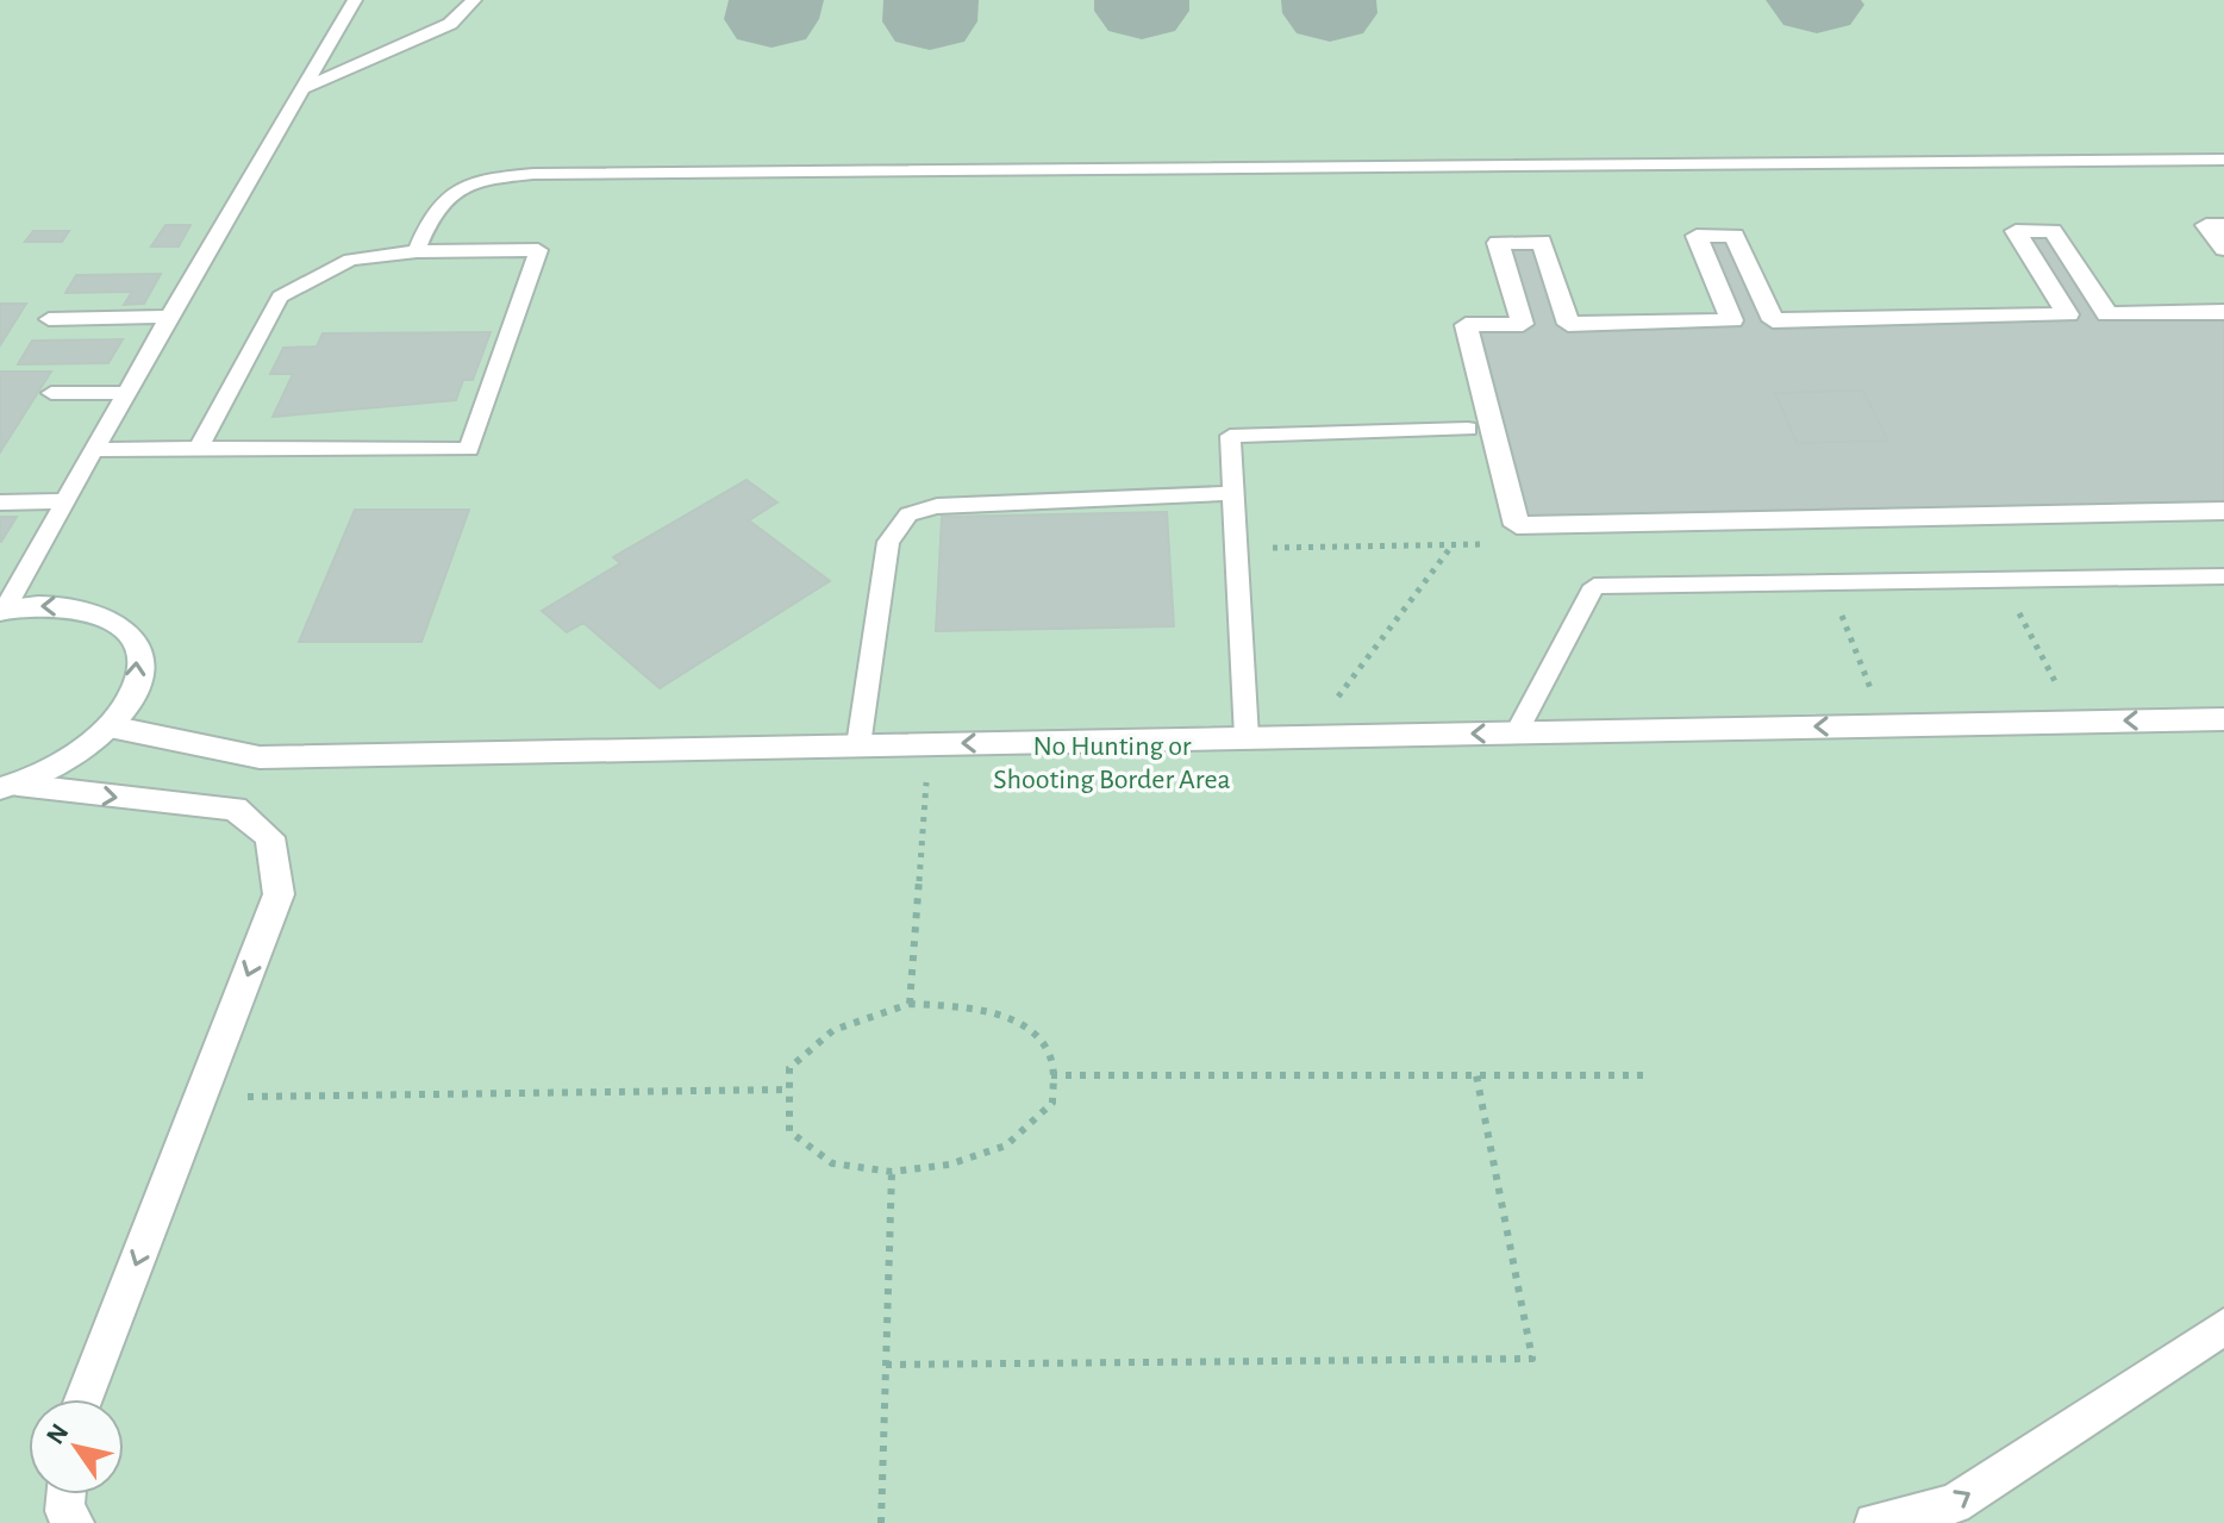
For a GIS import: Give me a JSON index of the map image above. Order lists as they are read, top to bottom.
{
  "parks": ["No Hunting or Shooting Border Area"],
  "north": "top left"
}
